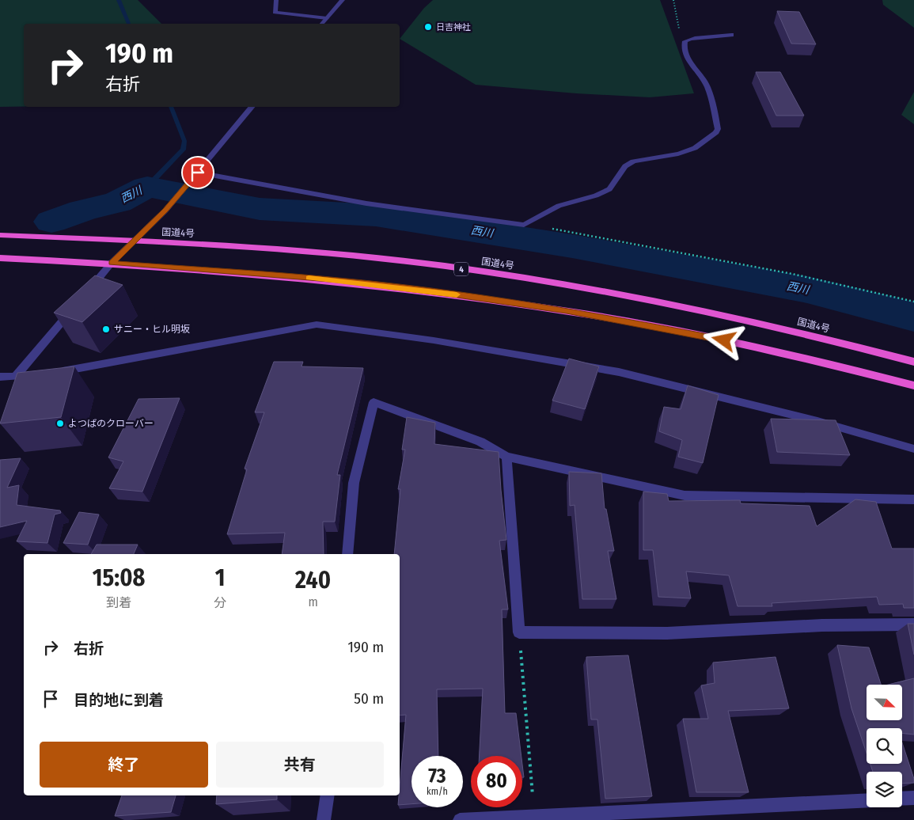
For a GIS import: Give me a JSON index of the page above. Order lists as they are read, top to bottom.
{
  "streets": {
    "highway": ["国道4号", "4"]
  },
  "water": ["西川"],
  "places": ["日吉神社", "サニー・ヒル明坂", "よつばのクローバー"],
  "north": "bottom right",
  "page": {
    "turn": ["190 m", "右折"],
    "eta": [
      "15:08",
      "到着",
      "1",
      "分",
      "240",
      "m"
    ],
    "list": [
      {
        "name": "右折",
        "value": "190 m"
      },
      {
        "name": "目的地に到着",
        "value": "50 m"
      }
    ],
    "buttons": ["終了", "共有"],
    "speed": "73 km/h",
    "limit": "80"
  }
}
